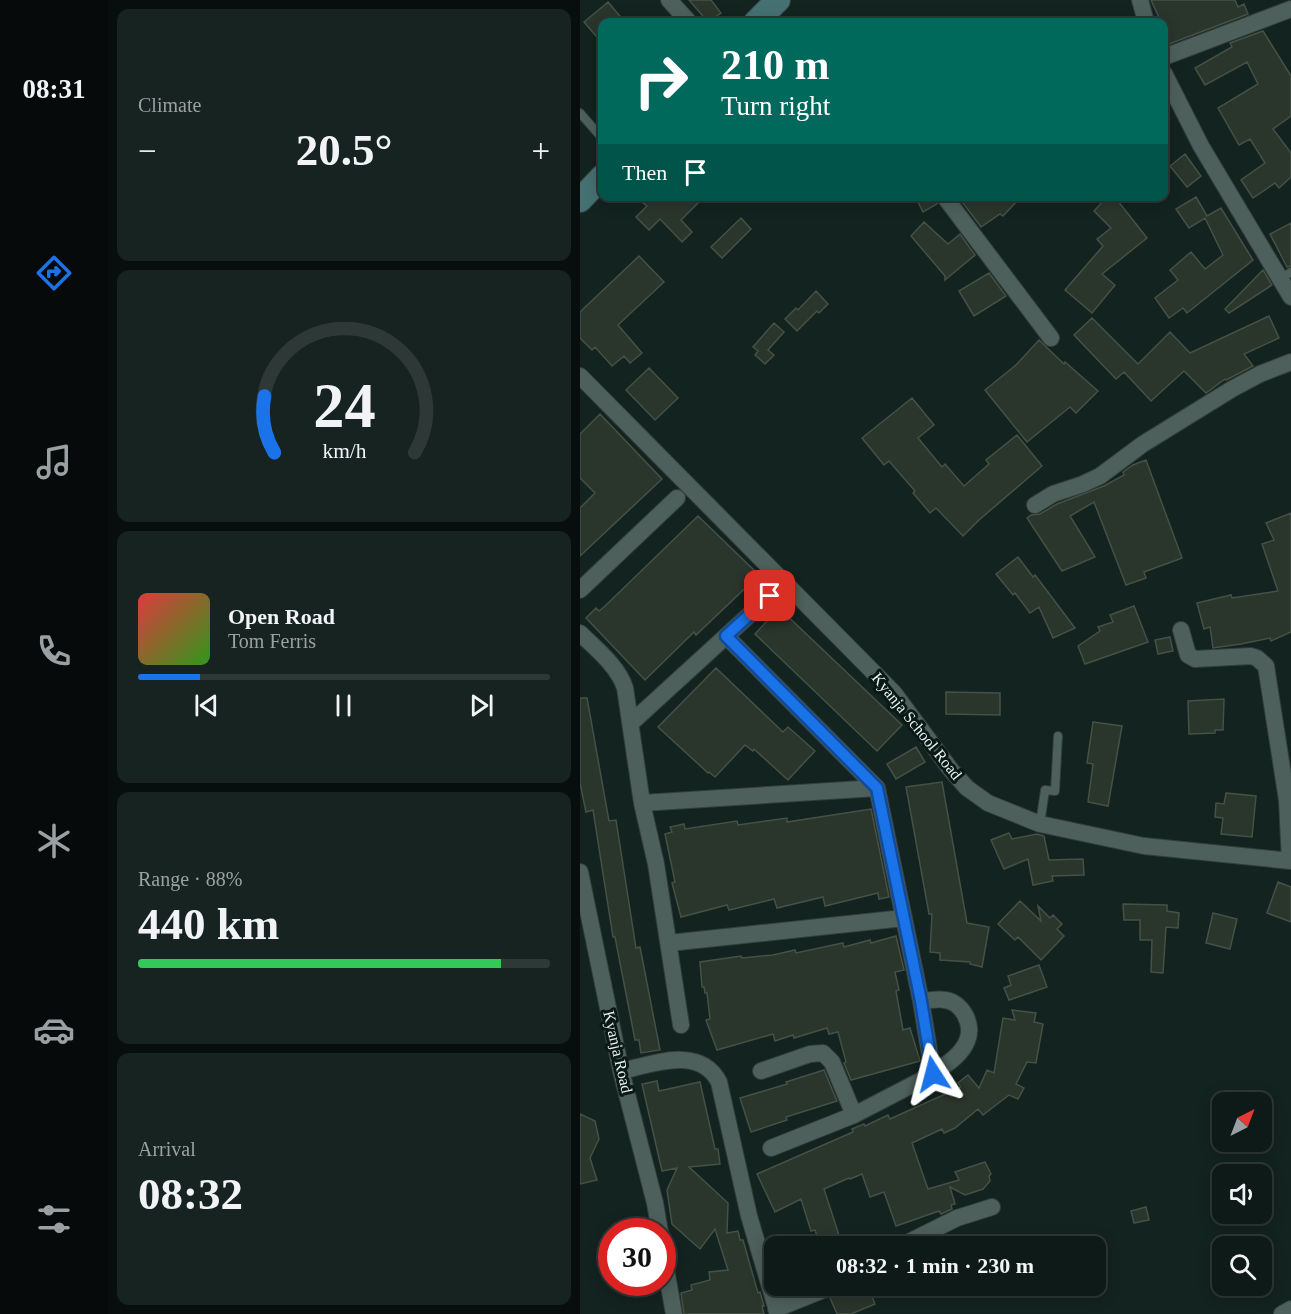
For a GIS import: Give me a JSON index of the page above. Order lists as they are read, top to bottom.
{
  "streets": {
    "street": ["Kyanja School Road", "Kyanja Road"]
  },
  "north": "top right",
  "page": {
    "tabs": "08:31",
    "tile": [
      "Climate",
      ["Range · 88%", "440 km"],
      ["Arrival", "08:32"]
    ],
    "turn": ["210 m", "Turn right"],
    "heat": ["−", "20.5°", "+"],
    "then": "Then",
    "song": ["Open Road", "Tom Ferris"],
    "limit": "30",
    "trip": "08:32 · 1 min · 230 m",
    "gauge": ["24", "km/h"]
  }
}
